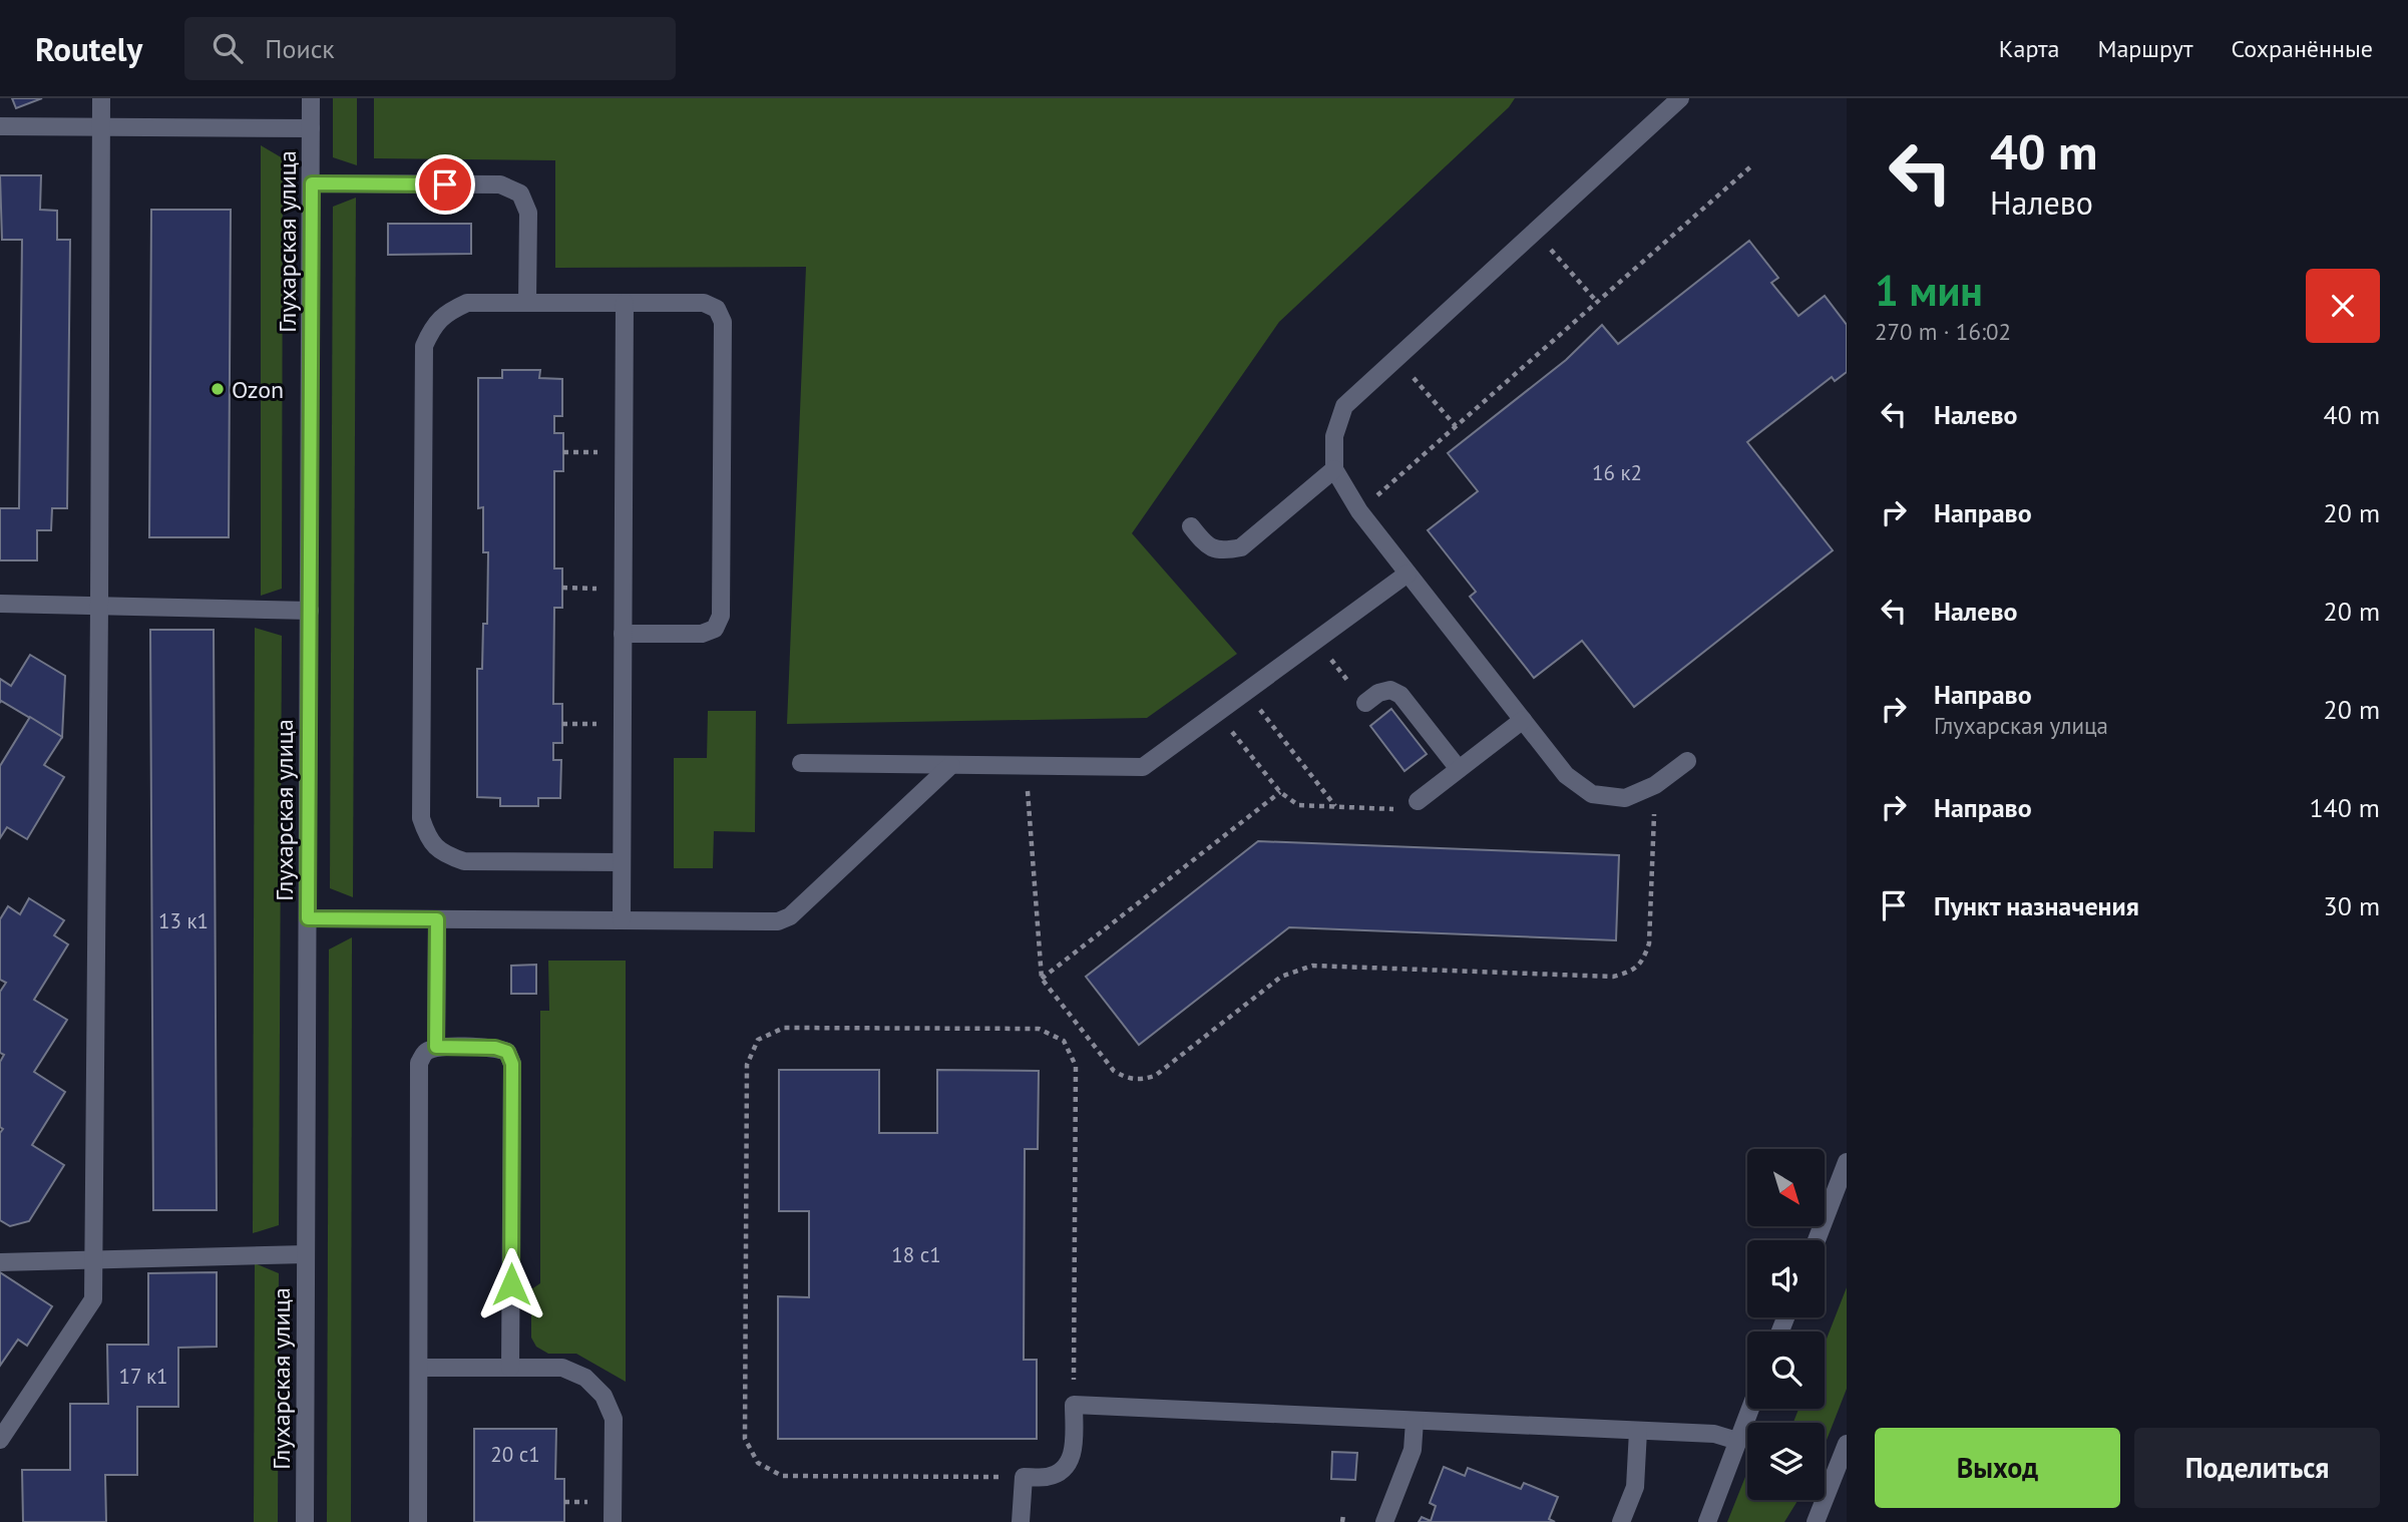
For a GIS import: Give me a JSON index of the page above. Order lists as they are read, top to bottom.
{
  "streets": {
    "street": ["Глухарская улица"]
  },
  "places": ["Ozon"],
  "house_numbers": [
    "16 к2",
    "13 к1",
    "18 с1",
    "17 к1",
    "20 с1"
  ],
  "north": "bottom right",
  "page": {
    "header": "Routely",
    "search": "Поиск",
    "nav": ["Карта", "Маршрут", "Сохранённые"],
    "turn": ["40 m", "Налево"],
    "heading": ["1 мин", "270 m · 16:02"],
    "list": [
      {
        "name": "Налево",
        "value": "40 m"
      },
      {
        "name": "Направо",
        "value": "20 m"
      },
      {
        "name": "Налево",
        "value": "20 m"
      },
      {
        "name": "Направо",
        "note": "Глухарская улица",
        "value": "20 m"
      },
      {
        "name": "Направо",
        "value": "140 m"
      },
      {
        "name": "Пункт назначения",
        "value": "30 m"
      }
    ],
    "buttons": ["Выход", "Поделиться"]
  }
}
